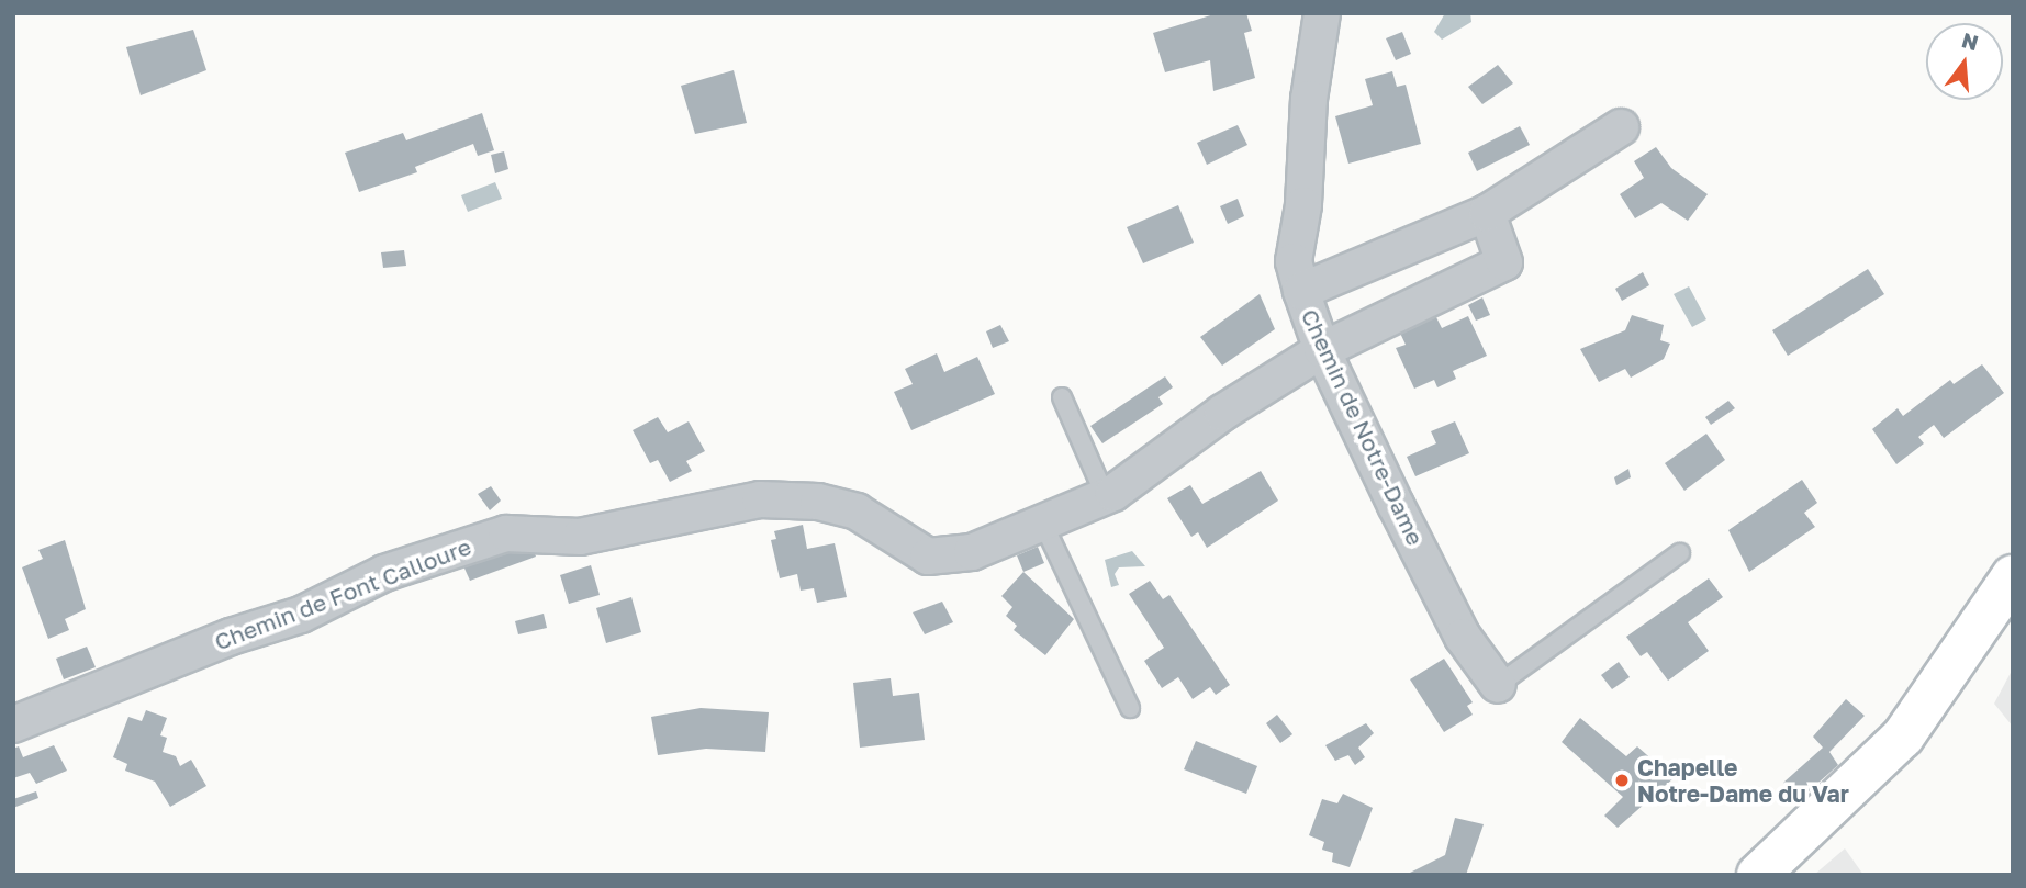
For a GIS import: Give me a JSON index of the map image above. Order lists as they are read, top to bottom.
{
  "streets": {
    "street": ["Chemin de Notre-Dame", "Chemin de Font Calloure"]
  },
  "crossings": [
    ["Chemin de Notre-Dame", "Chemin de Font Calloure"]
  ],
  "places": ["Chapelle Notre-Dame du Var"],
  "north": "top"
}
